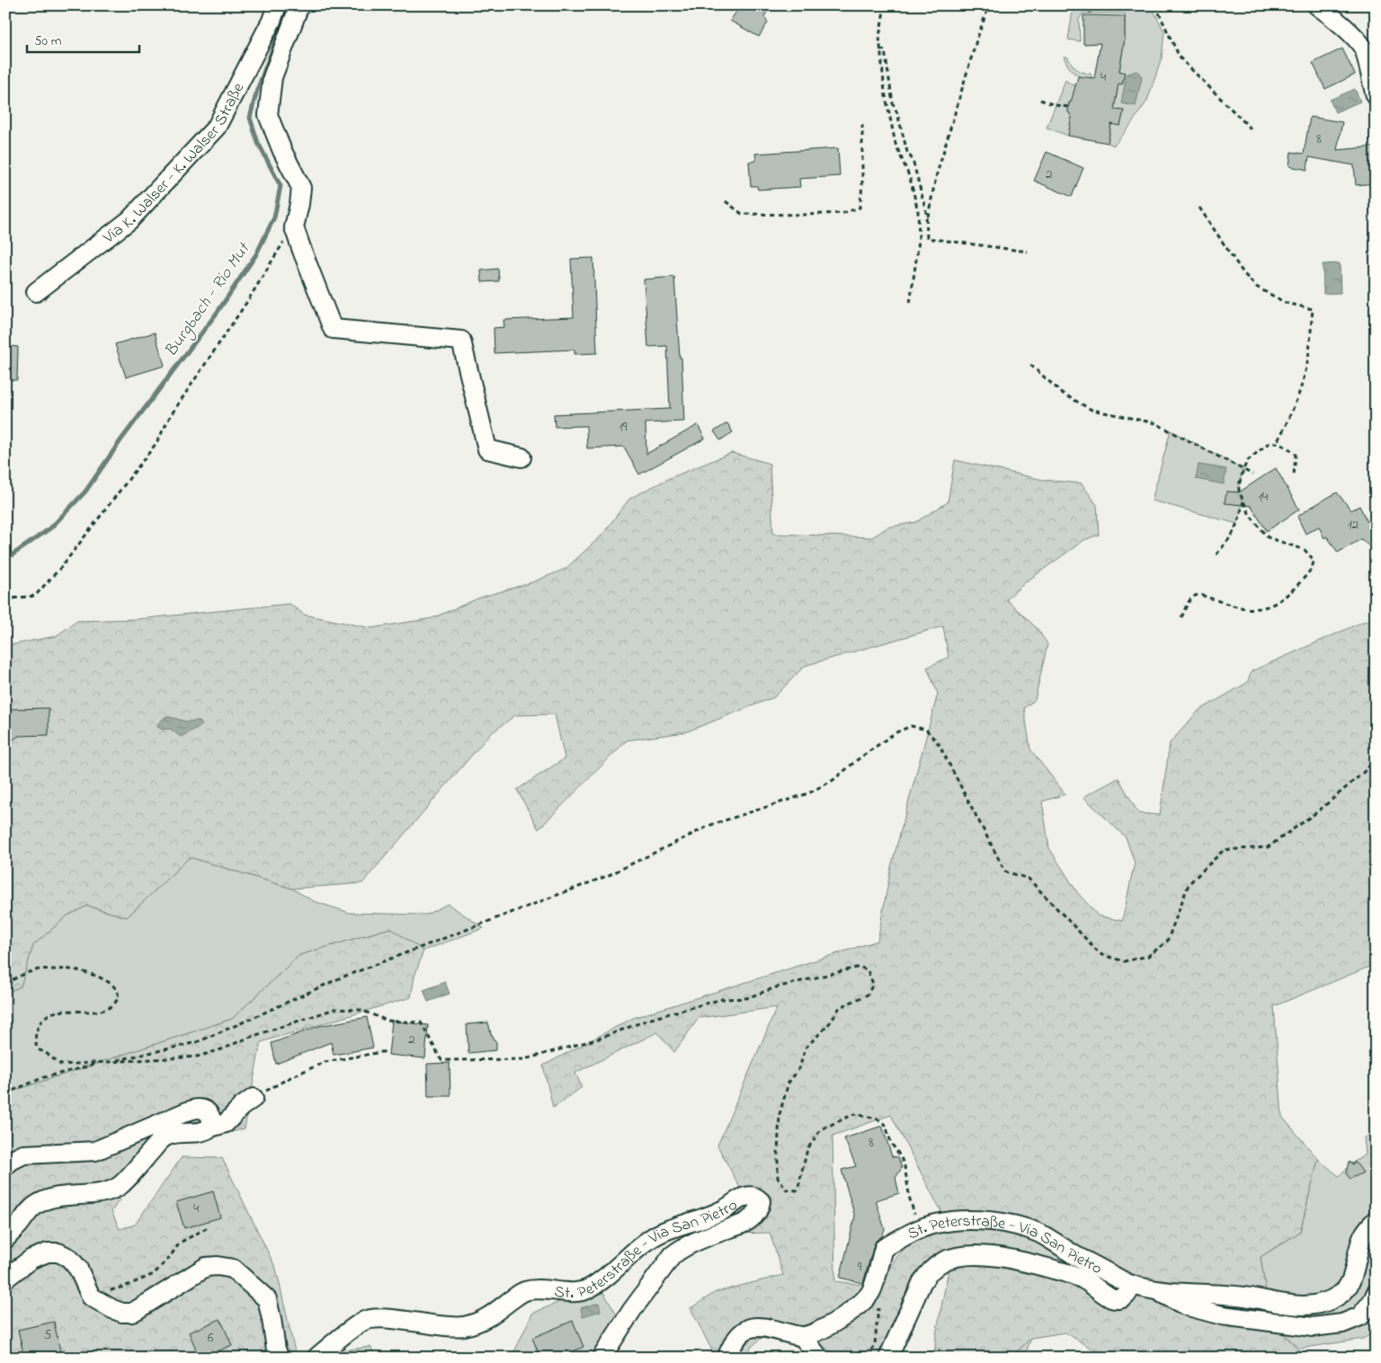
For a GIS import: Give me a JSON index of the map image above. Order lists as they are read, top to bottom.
{
  "streets": {
    "street": ["Via K. Walser - K. Walser Straße", "St. Peterstraße - Via San Pietro"]
  },
  "water": ["Burgbach - Rio Mut"],
  "house_numbers": [
    "4",
    "8",
    "2",
    "19",
    "14",
    "12",
    "2",
    "8",
    "4",
    "9",
    "5",
    "6"
  ],
  "scale_bar": "50 m"
}
